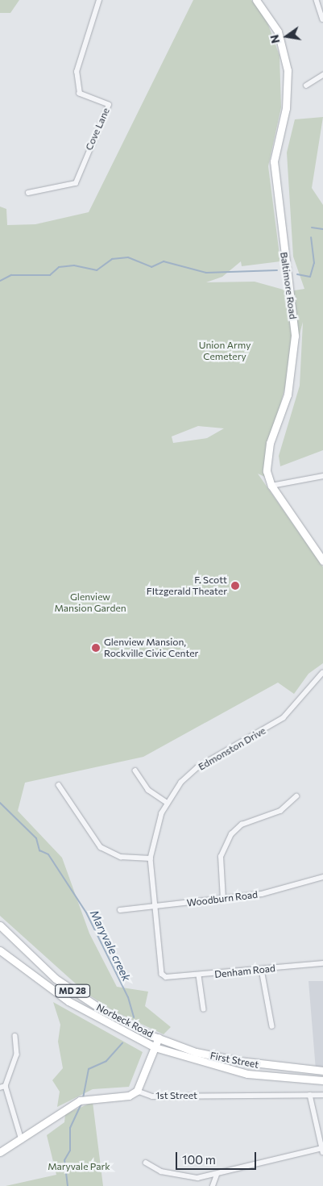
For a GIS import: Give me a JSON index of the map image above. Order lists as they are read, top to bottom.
{
  "streets": {
    "street": [
      "Cove Lane",
      "Baltimore Road",
      "Edmonston Drive",
      "Woodburn Road",
      "Denham Road",
      "MD 28",
      "Norbeck Road",
      "First Street",
      "1st Street"
    ]
  },
  "crossings": [
    ["Edmonston Drive", "Woodburn Road"],
    ["Edmonston Drive", "Denham Road"],
    ["Norbeck Road", "First Street"]
  ],
  "water": ["Maryvale creek"],
  "parks": ["Union Army Cemetery", "Glenview Mansion Garden", "Maryvale Park"],
  "places": ["F. Scott FItzgerald Theater", "Glenview Mansion, Rockville Civic Center"],
  "scale_bar": "100 m",
  "north": "left"
}
